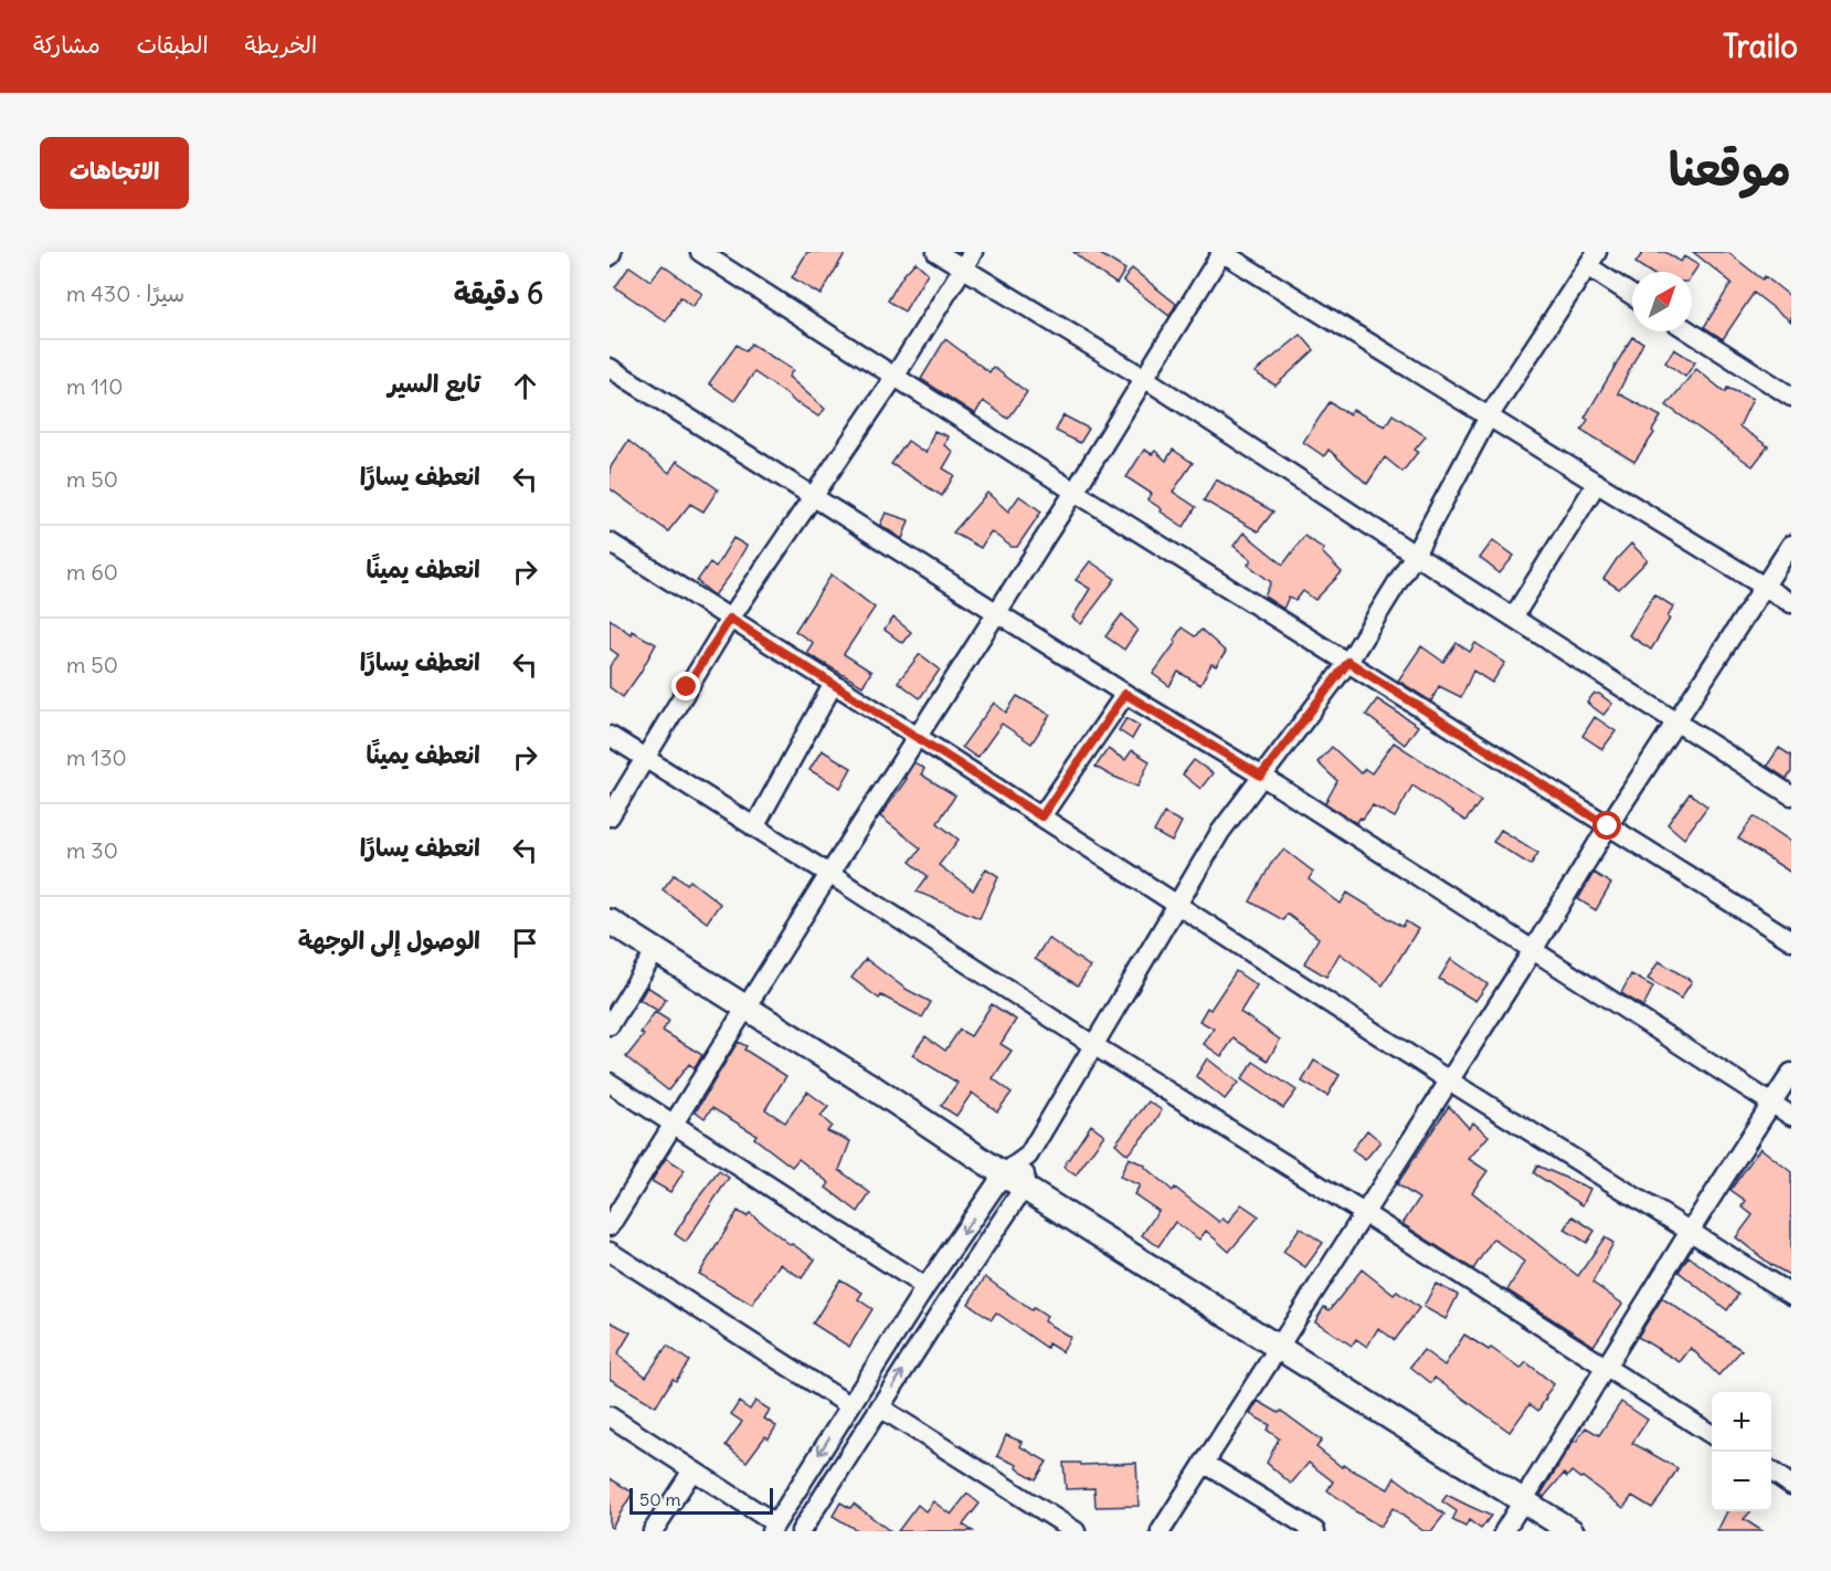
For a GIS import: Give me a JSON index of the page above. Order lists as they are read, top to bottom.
{
  "scale_bar": "50 m",
  "north": "top right",
  "page": {
    "header": "Trailo",
    "nav": ["الخريطة", "الطبقات", "مشاركة"],
    "title": "موقعنا",
    "buttons": "الاتجاهات",
    "heading": ["6 دقيقة", "سيرًا · 430 m"],
    "list": [
      ["تابع السير", "110 m"],
      ["انعطف يسارًا", "50 m"],
      ["انعطف يمينًا", "60 m"],
      ["انعطف يسارًا", "50 m"],
      ["انعطف يمينًا", "130 m"],
      ["انعطف يسارًا", "30 m"],
      "الوصول إلى الوجهة"
    ],
    "map_buttons": ["+", "−"],
    "scale": "50 m"
  }
}
